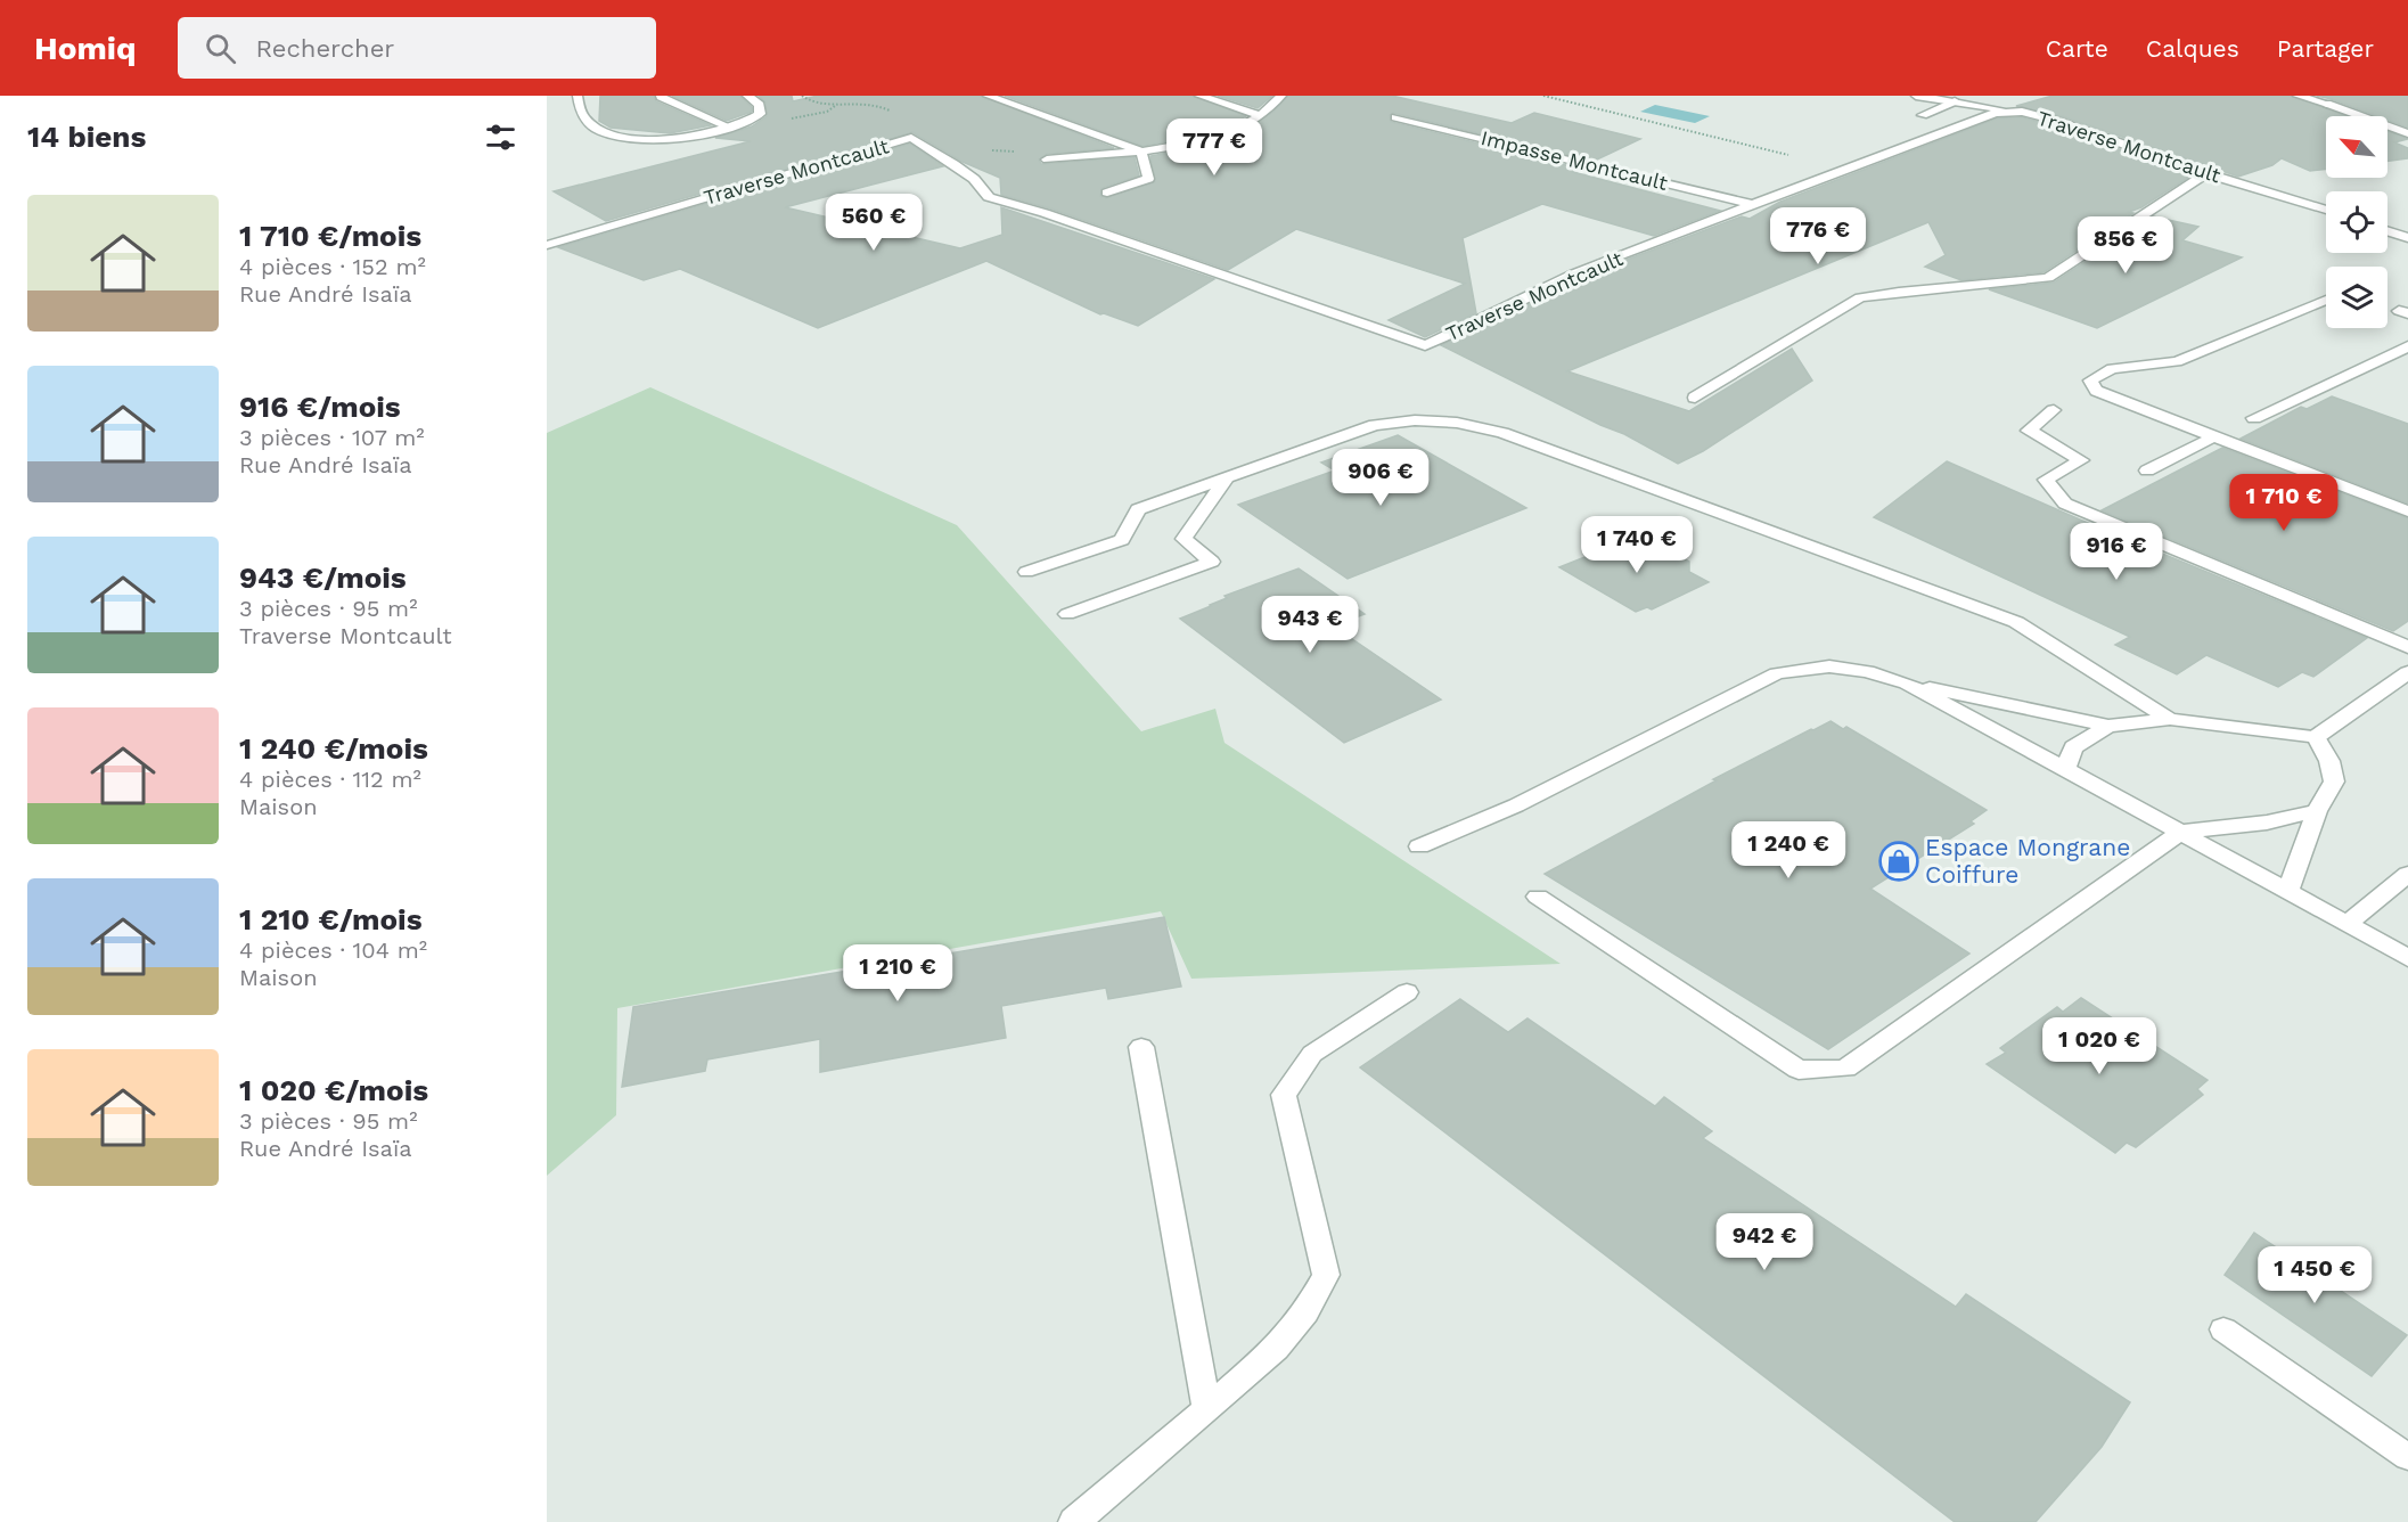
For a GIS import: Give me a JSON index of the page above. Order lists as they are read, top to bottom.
{
  "streets": {
    "street": ["Traverse Montcault", "Impasse Montcault"]
  },
  "crossings": [
    ["Traverse Montcault", "Impasse Montcault"]
  ],
  "places": {
    "shop": ["Espace Mongrane Coiffure"]
  },
  "north": "top left",
  "page": {
    "header": "Homiq",
    "search": "Rechercher",
    "nav": ["Carte", "Calques", "Partager"],
    "heading": "14 biens",
    "price": [
      "777 €",
      "560 €",
      "776 €",
      "856 €",
      "906 €",
      "1 710 €",
      "1 740 €",
      "916 €",
      "943 €",
      "1 240 €",
      "1 210 €",
      "1 020 €",
      "942 €",
      "1 450 €"
    ],
    "list": [
      {
        "name": "1 710 €/mois",
        "note": "4 pièces · 152 m² · Rue André Isaïa"
      },
      {
        "name": "916 €/mois",
        "note": "3 pièces · 107 m² · Rue André Isaïa"
      },
      {
        "name": "943 €/mois",
        "note": "3 pièces · 95 m² · Traverse Montcault"
      },
      {
        "name": "1 240 €/mois",
        "note": "4 pièces · 112 m² · Maison"
      },
      {
        "name": "1 210 €/mois",
        "note": "4 pièces · 104 m² · Maison"
      },
      {
        "name": "1 020 €/mois",
        "note": "3 pièces · 95 m² · Rue André Isaïa"
      }
    ]
  }
}
